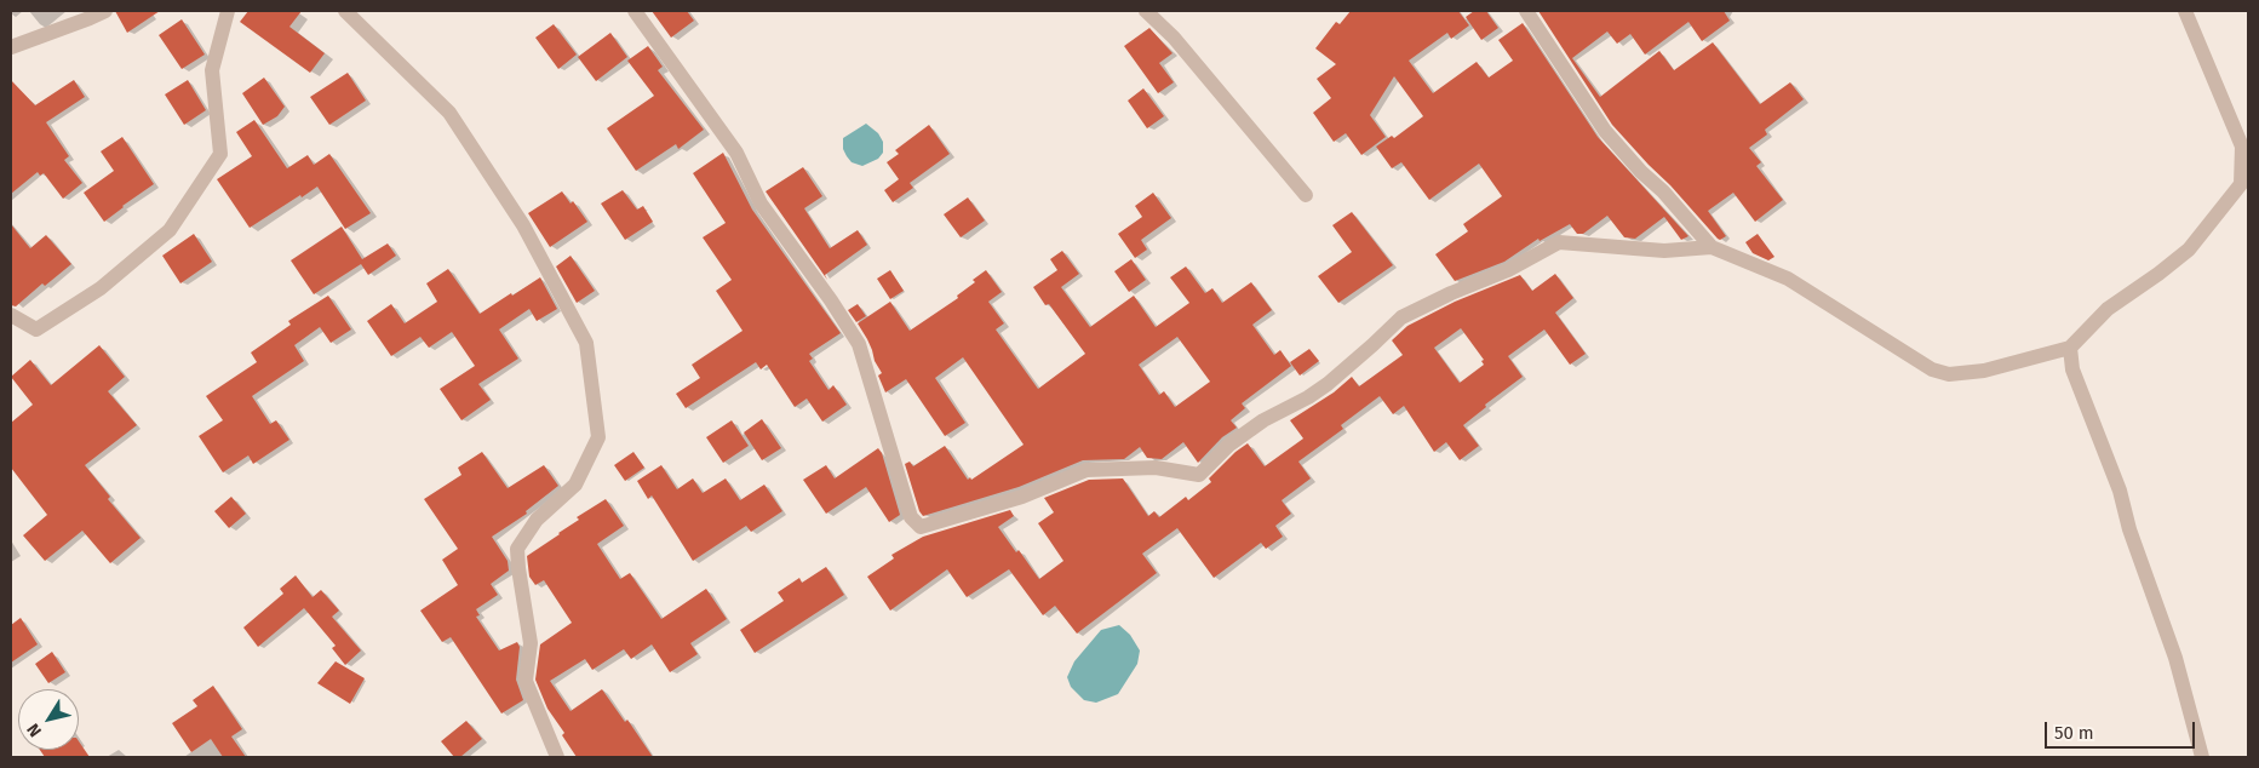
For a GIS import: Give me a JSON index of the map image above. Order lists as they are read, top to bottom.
{
  "scale_bar": "50 m",
  "north": "bottom left"
}
